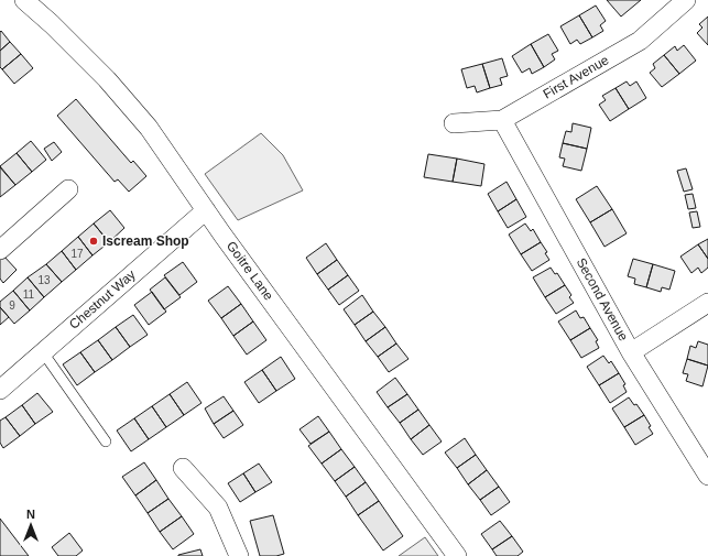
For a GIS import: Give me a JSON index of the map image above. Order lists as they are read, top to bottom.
{
  "streets": {
    "street": [
      "First Avenue",
      "Goitre Lane",
      "Chestnut Way",
      "Second Avenue"
    ]
  },
  "crossings": [
    ["First Avenue", "Second Avenue"],
    ["Goitre Lane", "Chestnut Way"]
  ],
  "places": ["Iscream Shop"],
  "house_numbers": [
    "17",
    "13",
    "11",
    "9"
  ],
  "north": "top"
}
